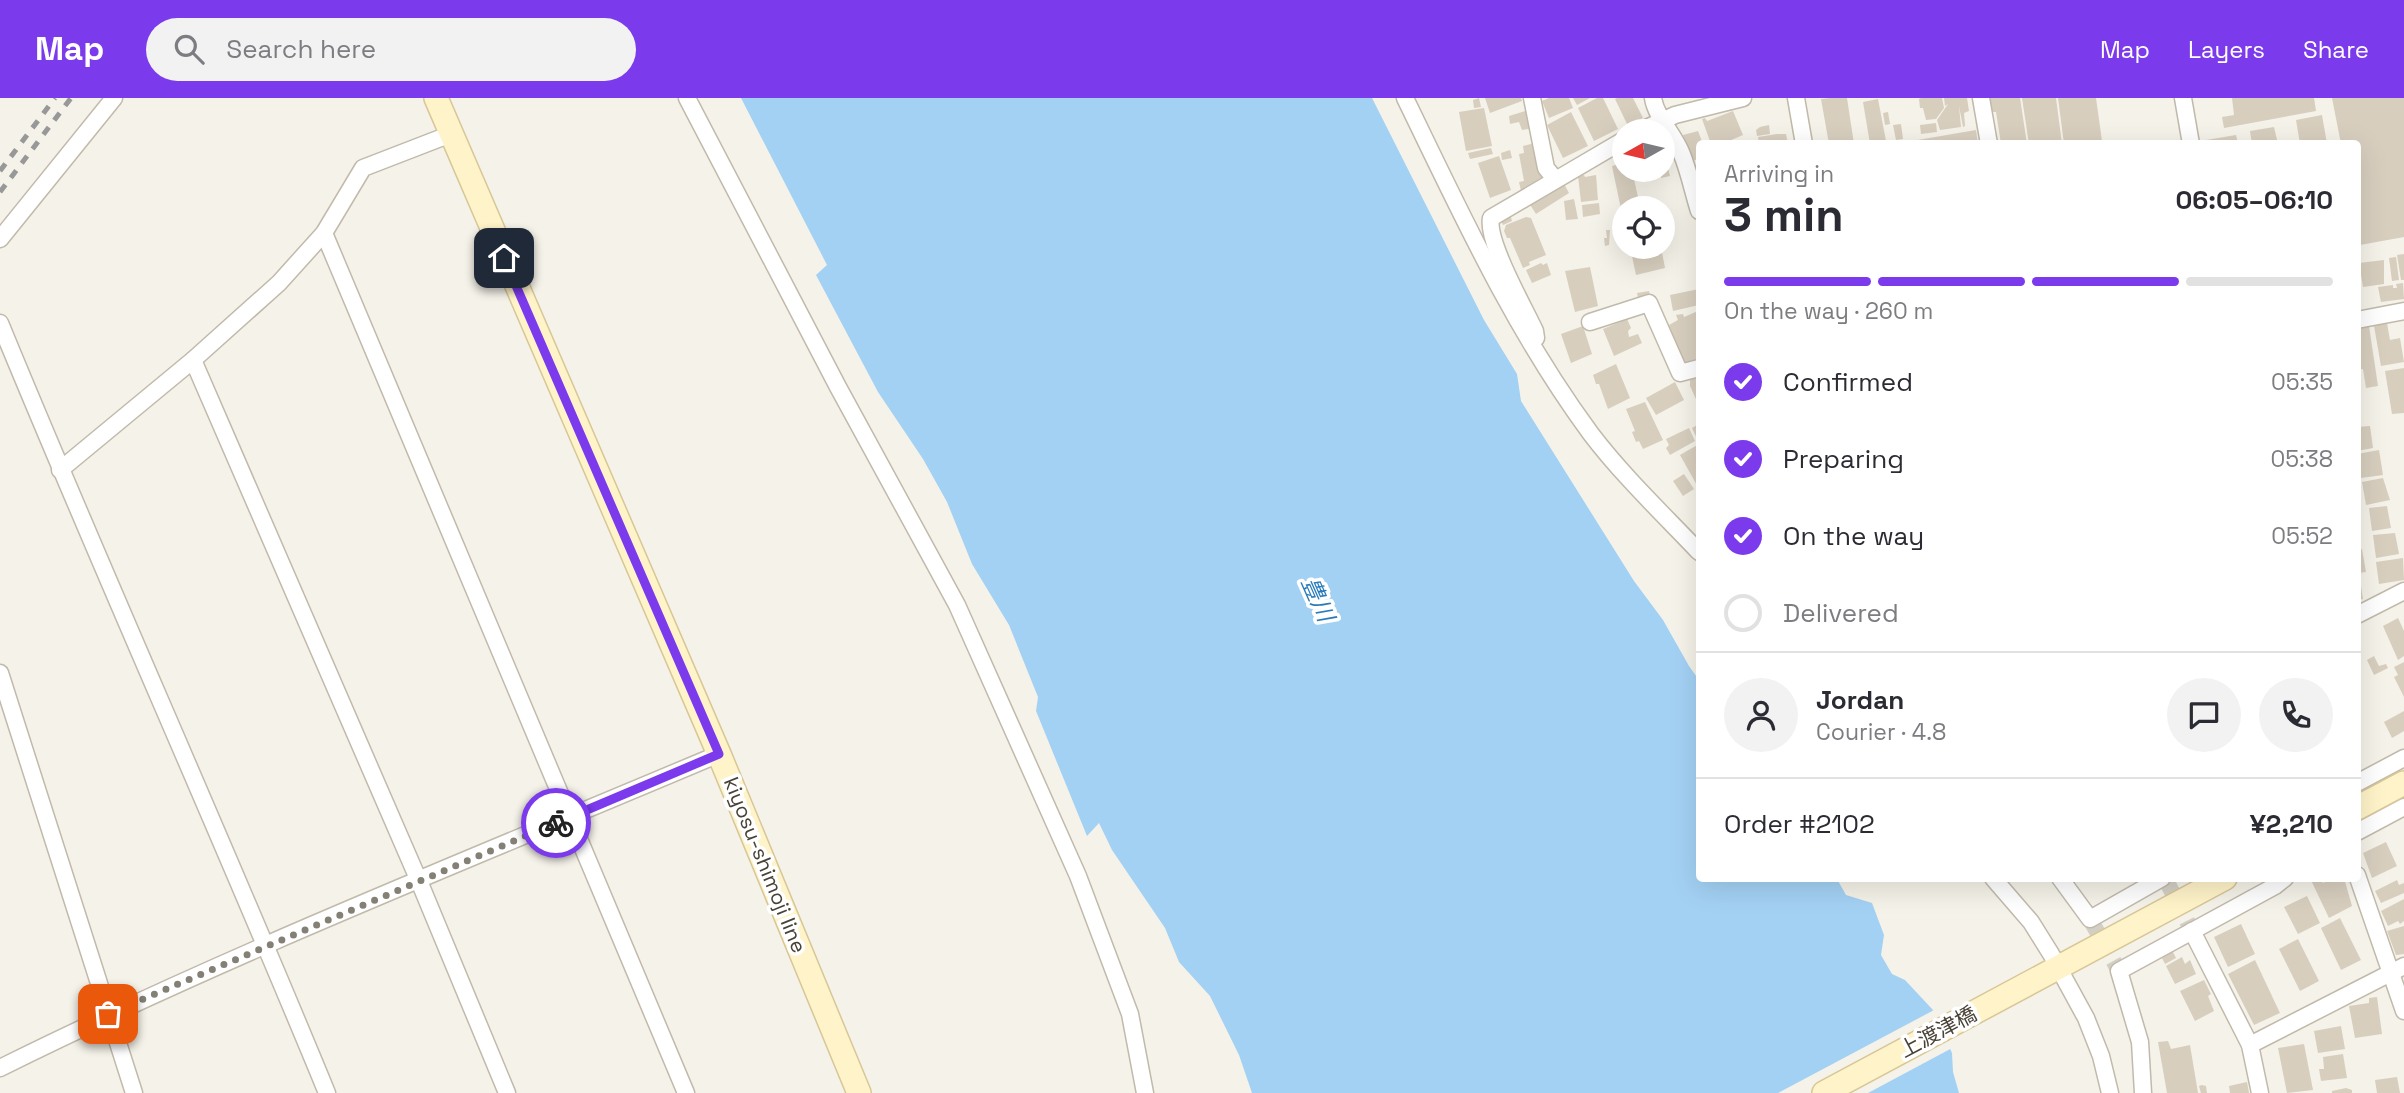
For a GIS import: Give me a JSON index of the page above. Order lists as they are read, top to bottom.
{
  "streets": {
    "main road": ["kiyosu-shimoji line", "上渡津橋"]
  },
  "water": ["豊川"],
  "north": "left",
  "page": {
    "header": "Map",
    "search": "Search here",
    "nav": ["Map", "Layers", "Share"],
    "heading": ["3 min", "Arriving in", "06:05–06:10"],
    "panel": [
      "Jordan",
      "Courier · 4.8",
      "Order #2102",
      "¥2,210"
    ],
    "bar": "On the way · 260 m",
    "list": [
      ["Confirmed", "05:35"],
      ["Preparing", "05:38"],
      ["On the way", "05:52"],
      "Delivered"
    ]
  }
}
